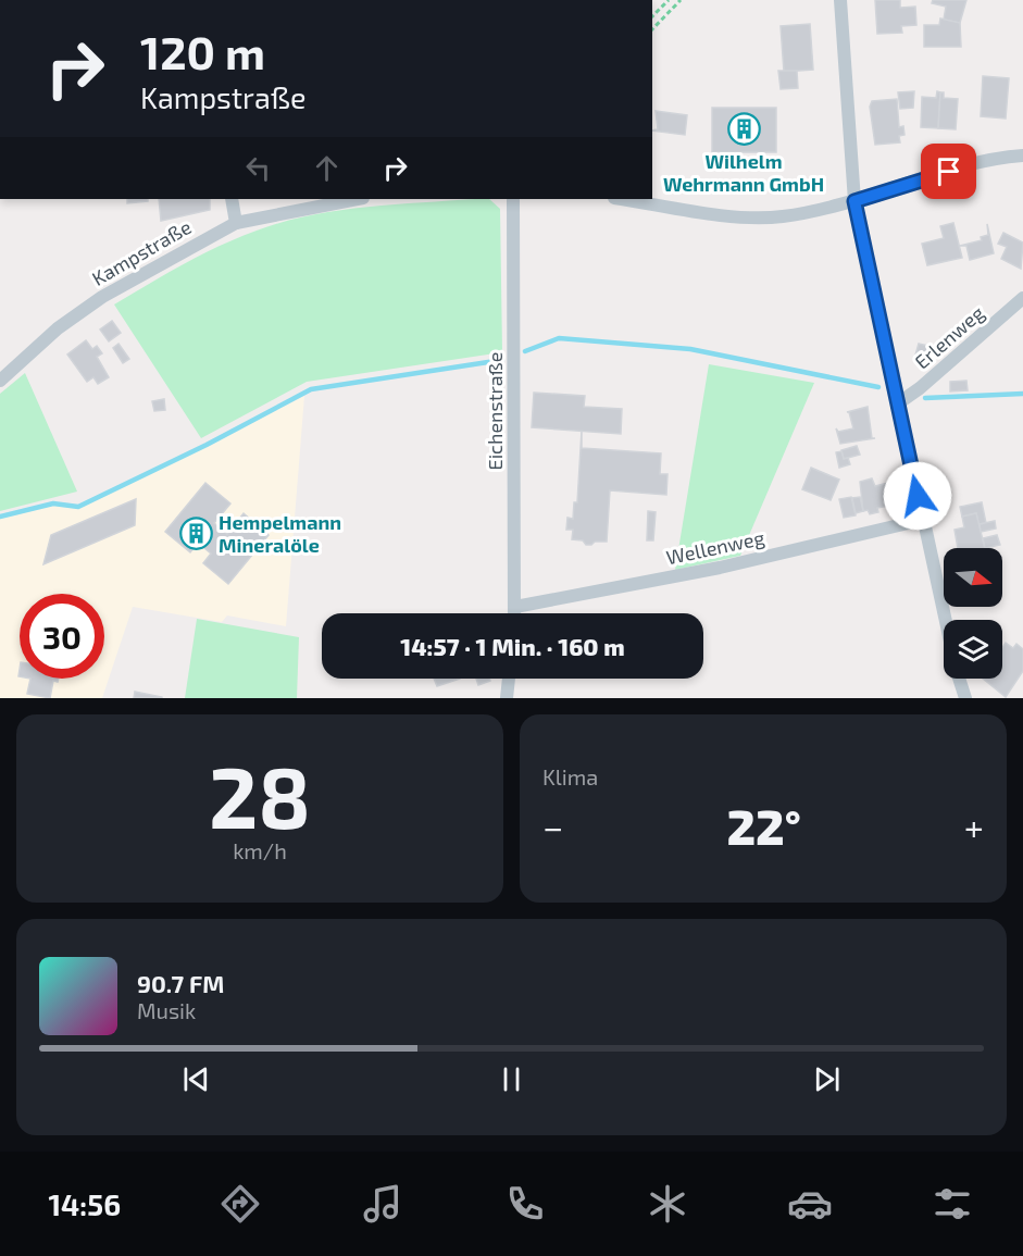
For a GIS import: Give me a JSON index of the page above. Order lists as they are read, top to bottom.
{
  "streets": {
    "street": [
      "Kampstraße",
      "Erlenweg",
      "Eichenstraße",
      "Wellenweg"
    ]
  },
  "crossings": [
    ["Eichenstraße", "Wellenweg"]
  ],
  "places": {
    "building": ["Wilhelm Wehrmann GmbH", "Hempelmann Mineralöle"]
  },
  "north": "right",
  "page": {
    "turn": ["120 m", "Kampstraße"],
    "limit": "30",
    "trip": "14:57 · 1 Min. · 160 m",
    "tile": [
      ["28", "km/h"],
      "Klima"
    ],
    "heat": ["−", "22°", "+"],
    "song": ["90.7 FM", "Musik"],
    "tabs": "14:56"
  }
}
